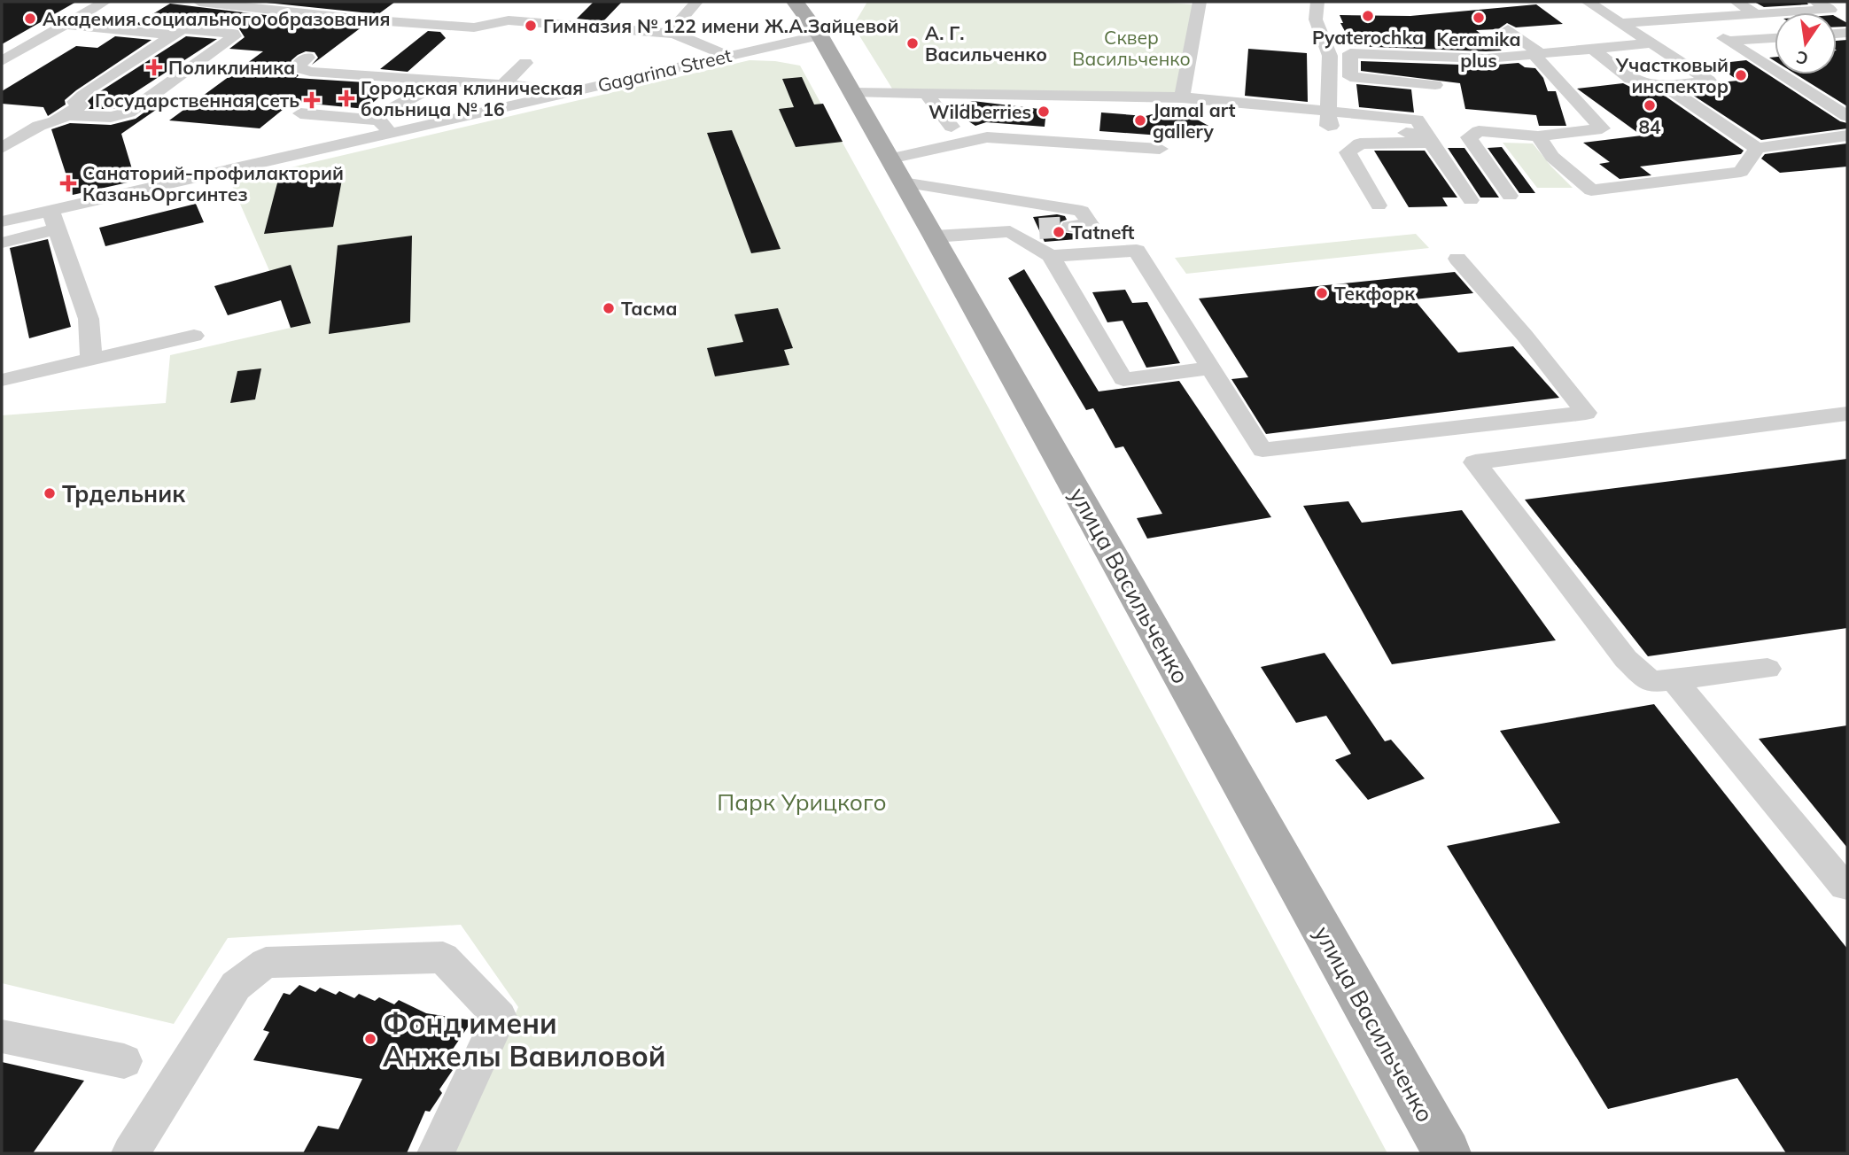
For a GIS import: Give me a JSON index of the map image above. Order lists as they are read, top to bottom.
{
  "streets": {
    "main road": ["улица Васильченко"],
    "street": ["Gagarina Street"]
  },
  "crossings": [
    ["Gagarina Street", "улица Васильченко"]
  ],
  "parks": ["Сквер Васильченко", "Парк Урицкого"],
  "places": {
    "other": [
      "Pyaterochka",
      "Keramika plus",
      "Академия социального образования",
      "Гимназия № 122 имени Ж.А.Зайцевой",
      "А. Г. Васильченко",
      "Участковый инспектор",
      "84",
      "Wildberries",
      "Jamal art gallery",
      "Tatneft",
      "Текфорк",
      "Тасма",
      "Трдельник",
      "Фонд имени Анжелы Вавиловой"
    ],
    "health": [
      "Поликлиника",
      "Городская клиническая больница № 16",
      "Государственная сеть",
      "Санаторий-профилакторий КазаньОргсинтез"
    ]
  },
  "north": "bottom"
}
